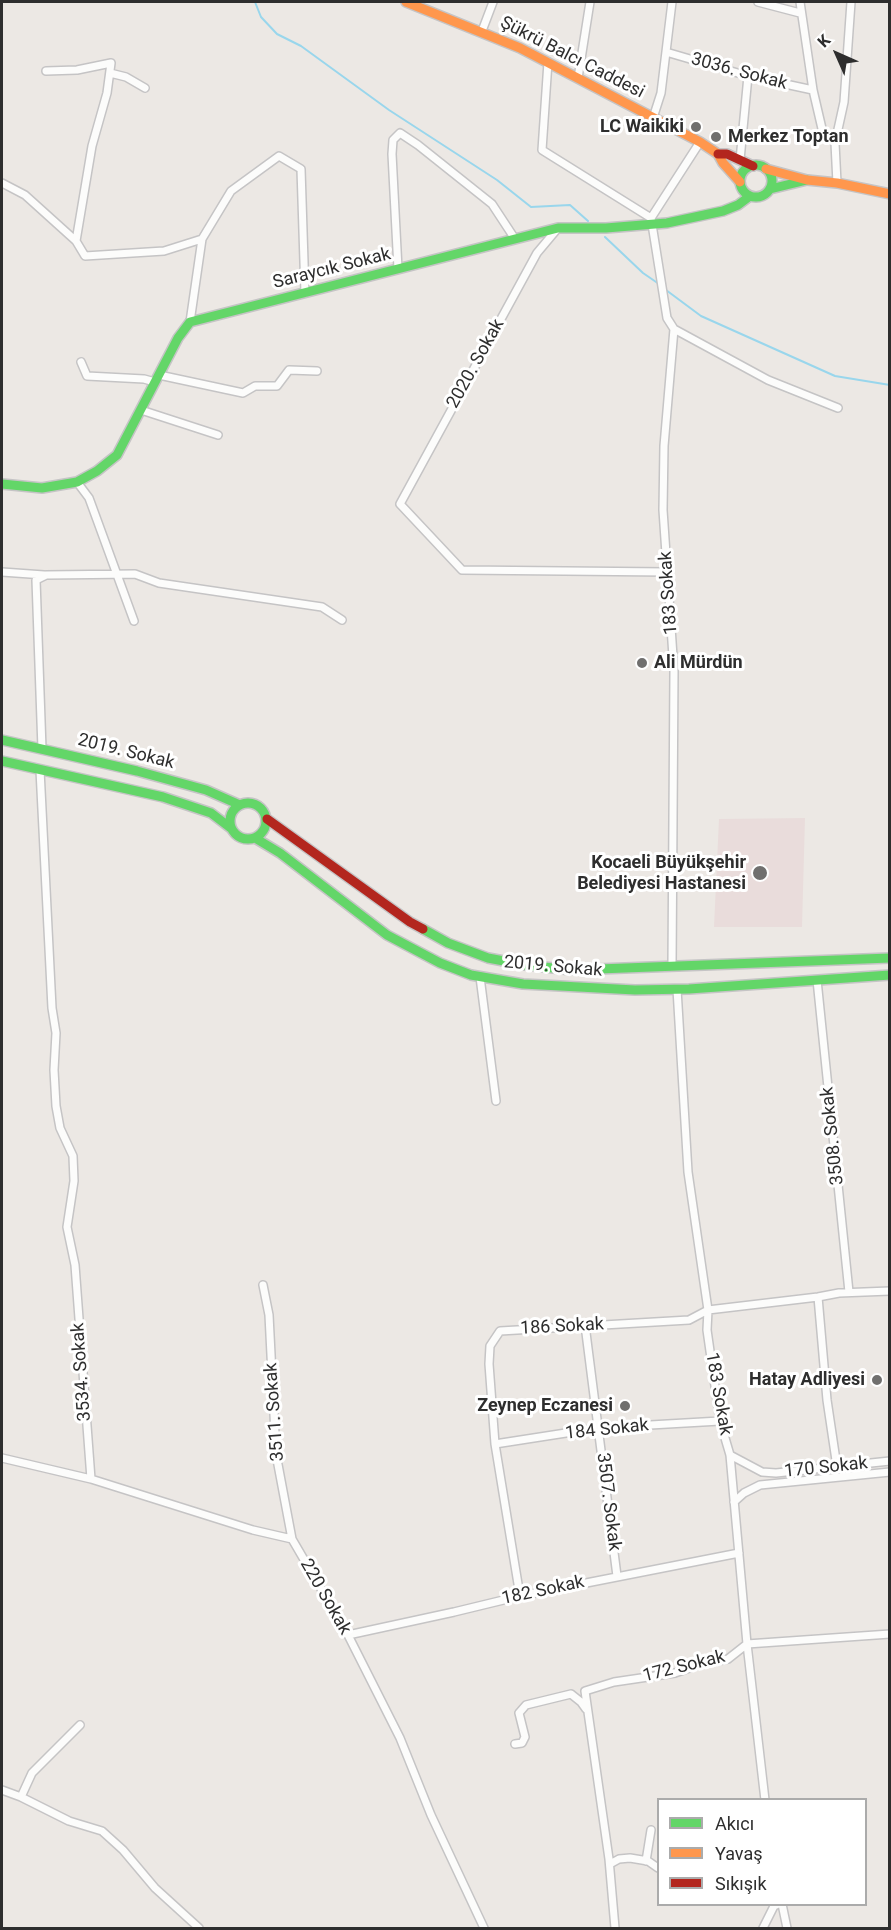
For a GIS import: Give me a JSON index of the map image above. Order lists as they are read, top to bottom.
{
  "streets": {
    "street": [
      "Şükrü Balcı Caddesi",
      "3036. Sokak",
      "Saraycık Sokak",
      "2020. Sokak",
      "183 Sokak",
      "2019. Sokak",
      "3508. Sokak",
      "186 Sokak",
      "3534. Sokak",
      "3511. Sokak",
      "184 Sokak",
      "170 Sokak",
      "3507. Sokak",
      "182 Sokak",
      "220 Sokak",
      "172 Sokak"
    ]
  },
  "crossings": [
    ["Şükrü Balcı Caddesi", "Saraycık Sokak"],
    ["Saraycık Sokak", "2020. Sokak"],
    ["Saraycık Sokak", "183 Sokak"],
    ["2020. Sokak", "183 Sokak"],
    ["183 Sokak", "2019. Sokak"],
    ["183 Sokak", "186 Sokak"],
    ["183 Sokak", "184 Sokak"],
    ["183 Sokak", "170 Sokak"],
    ["183 Sokak", "182 Sokak"],
    ["183 Sokak", "172 Sokak"],
    ["2019. Sokak", "3508. Sokak"],
    ["2019. Sokak", "3534. Sokak"],
    ["3508. Sokak", "186 Sokak"],
    ["186 Sokak", "184 Sokak"],
    ["186 Sokak", "3507. Sokak"],
    ["186 Sokak", "182 Sokak"],
    ["3534. Sokak", "220 Sokak"],
    ["3511. Sokak", "220 Sokak"],
    ["184 Sokak", "3507. Sokak"],
    ["3507. Sokak", "182 Sokak"],
    ["182 Sokak", "220 Sokak"]
  ],
  "places": [
    "LC Waikiki",
    "Merkez Toptan",
    "Ali Mürdün",
    "Kocaeli Büyükşehir Belediyesi Hastanesi",
    "Hatay Adliyesi",
    "Zeynep Eczanesi"
  ],
  "legend": ["Akıcı", "Yavaş", "Sıkışık"],
  "north": "top left"
}
